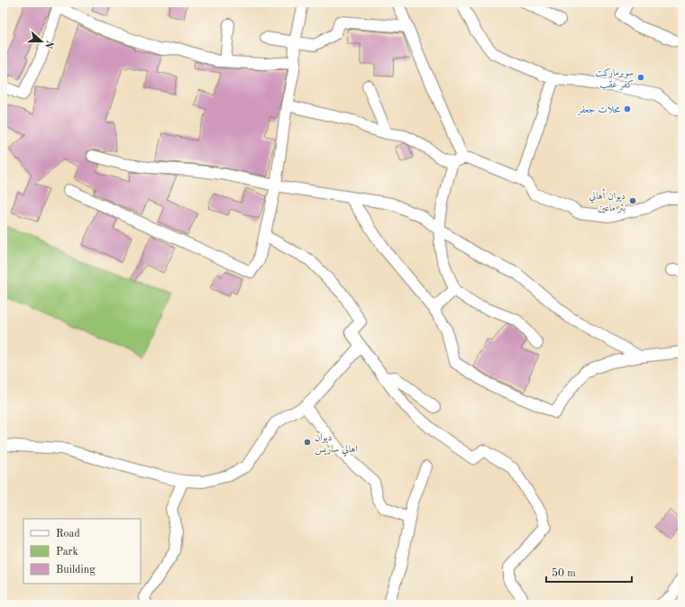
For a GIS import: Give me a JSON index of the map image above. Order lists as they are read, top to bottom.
{
  "places": [
    "سوبرماركت كفر عقب",
    "محلات جعفر",
    "ديوان أهالي بئر ماعين",
    "ديوان اهالي ساريس"
  ],
  "legend": ["Road", "Park", "Building"],
  "scale_bar": "50 m",
  "north": "right"
}
